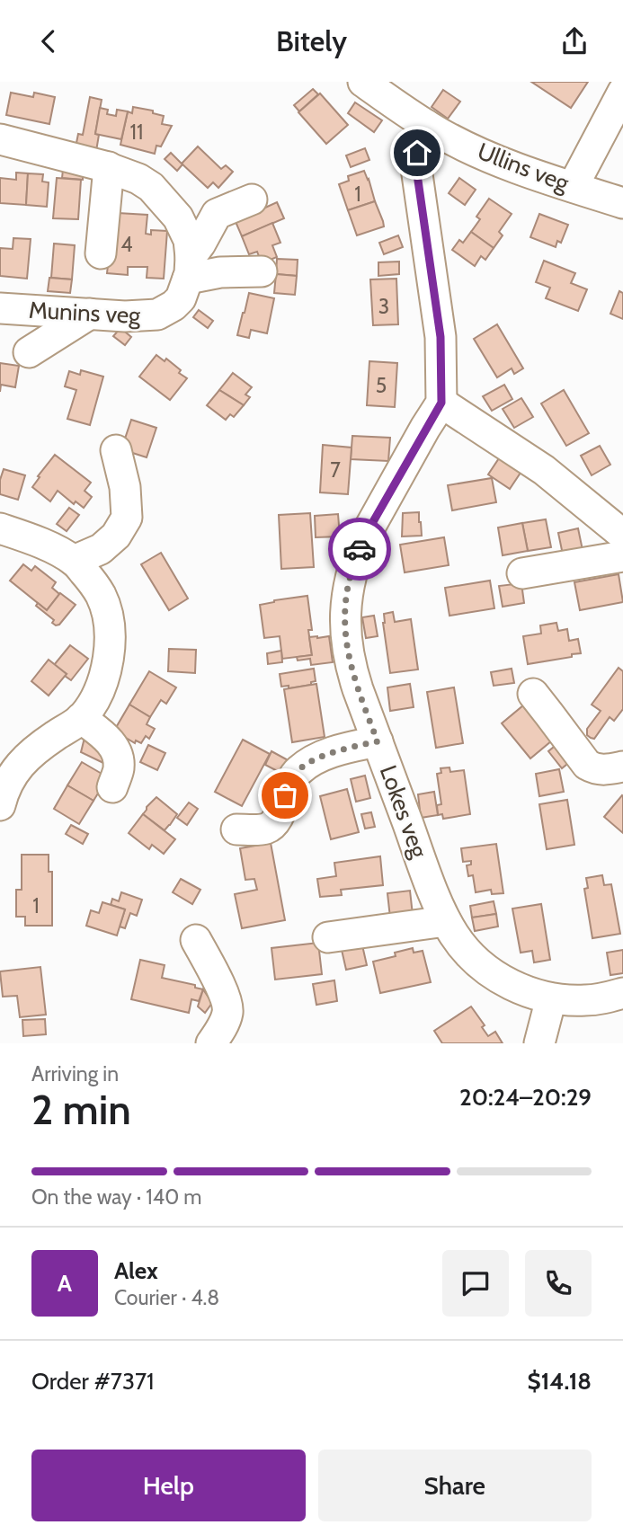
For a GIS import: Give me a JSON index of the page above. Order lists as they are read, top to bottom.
{
  "streets": {
    "street": ["Ullins veg", "Munins veg", "Lokes veg"]
  },
  "house_numbers": [
    "11",
    "1",
    "4",
    "3",
    "5",
    "7",
    "1"
  ],
  "page": {
    "header": "Bitely",
    "heading": ["2 min", "Arriving in", "20:24–20:29"],
    "panel": [
      "Alex",
      "Courier · 4.8",
      "Order #7371",
      "$14.18"
    ],
    "bar": "On the way · 140 m",
    "round": "A",
    "buttons": ["Help", "Share"]
  }
}
